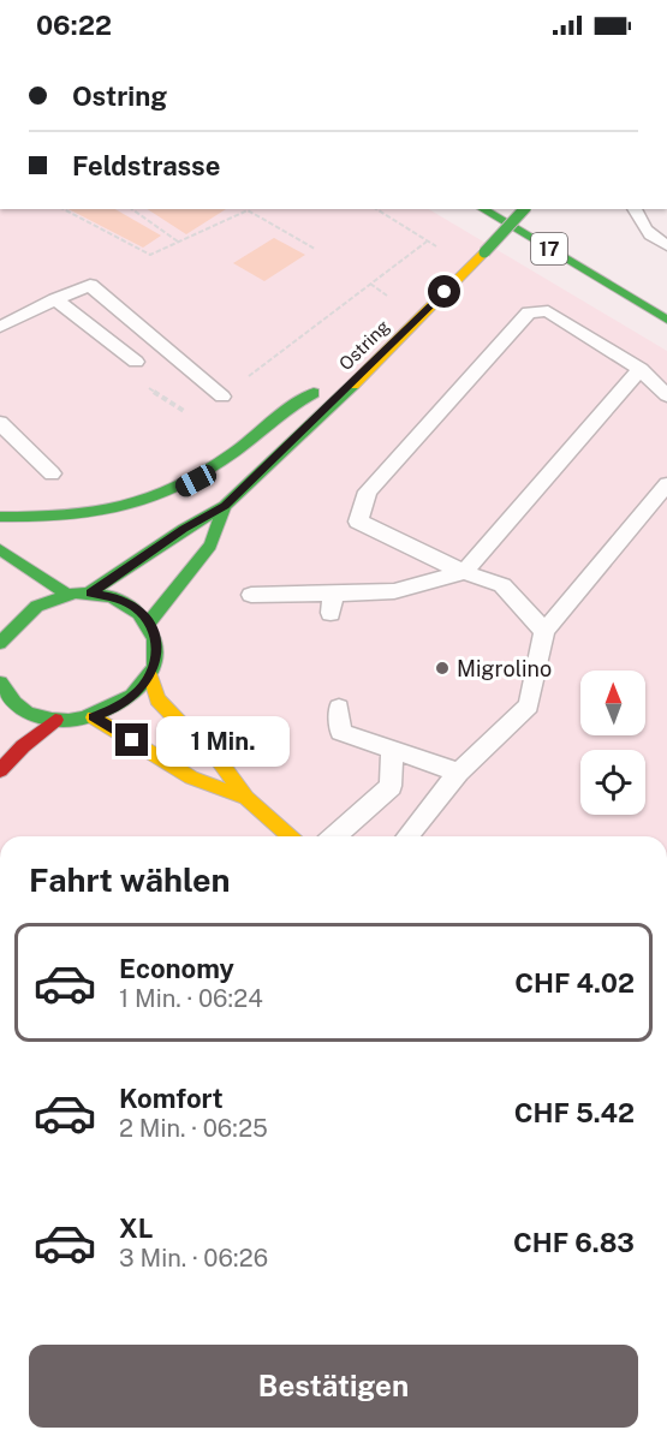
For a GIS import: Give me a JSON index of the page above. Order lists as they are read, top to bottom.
{
  "streets": {
    "main road": ["17", "Ostring"]
  },
  "places": ["Migrolino"],
  "north": "top",
  "page": {
    "status": "06:22",
    "banner": ["Ostring", "Feldstrasse"],
    "bubble": "1 Min.",
    "heading": "Fahrt wählen",
    "list": [
      {
        "name": "Economy",
        "note": "1 Min. · 06:24",
        "value": "CHF 4.02"
      },
      {
        "name": "Komfort",
        "note": "2 Min. · 06:25",
        "value": "CHF 5.42"
      },
      {
        "name": "XL",
        "note": "3 Min. · 06:26",
        "value": "CHF 6.83"
      }
    ],
    "buttons": "Bestätigen"
  }
}
